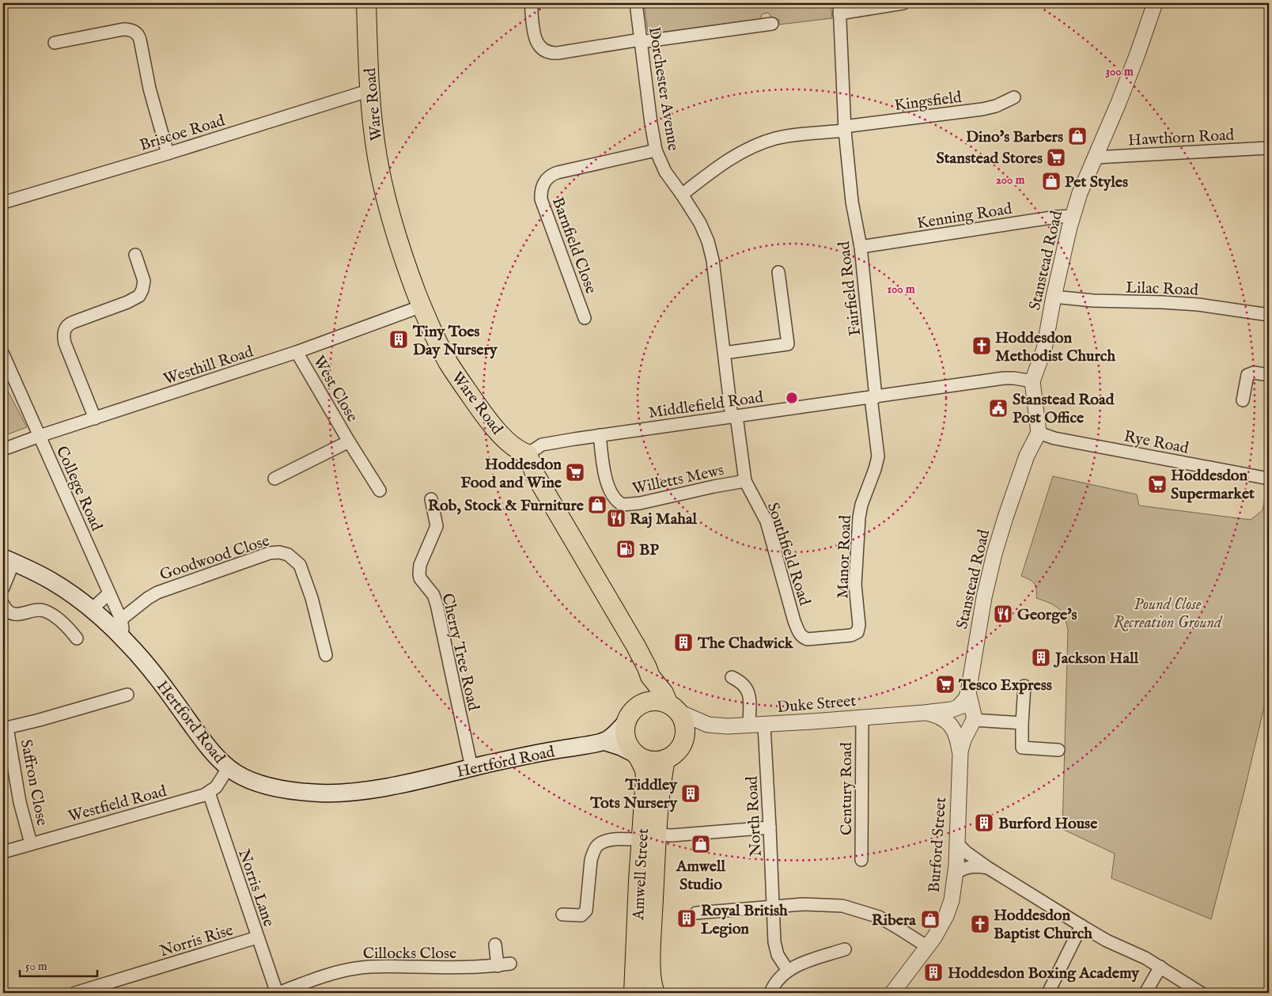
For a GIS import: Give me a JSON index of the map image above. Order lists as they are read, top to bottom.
{
  "streets": {
    "main road": ["Ware Road", "Hertford Road", "Amwell Street"],
    "street": [
      "Dorchester Avenue",
      "Kingsfield",
      "Briscoe Road",
      "Hawthorn Road",
      "Kenning Road",
      "Barnfield Close",
      "Stanstead Road",
      "Lilac Road",
      "Fairfield Road",
      "Westhill Road",
      "West Close",
      "Middlefield Road",
      "Rye Road",
      "Willetts Mews",
      "College Road",
      "Southfield Road",
      "Goodwood Close",
      "Manor Road",
      "Cherry Tree Road",
      "Duke Street",
      "Saffron Close",
      "Century Road",
      "Westfield Road",
      "North Road",
      "Burford Street",
      "Norris Lane",
      "Norris Rise",
      "Cillocks Close"
    ]
  },
  "crossings": [
    ["Dorchester Avenue", "Kingsfield"],
    ["Dorchester Avenue", "Barnfield Close"],
    ["Dorchester Avenue", "Southfield Road"],
    ["Kingsfield", "Fairfield Road"],
    ["Ware Road", "Briscoe Road"],
    ["Ware Road", "Westhill Road"],
    ["Ware Road", "Middlefield Road"],
    ["Hawthorn Road", "Stanstead Road"],
    ["Kenning Road", "Stanstead Road"],
    ["Kenning Road", "Fairfield Road"],
    ["Stanstead Road", "Lilac Road"],
    ["Stanstead Road", "Middlefield Road"],
    ["Stanstead Road", "Rye Road"],
    ["Stanstead Road", "Duke Street"],
    ["Stanstead Road", "Burford Street"],
    ["Fairfield Road", "Middlefield Road"],
    ["Fairfield Road", "Manor Road"],
    ["Westhill Road", "West Close"],
    ["Westhill Road", "College Road"],
    ["Middlefield Road", "Willetts Mews"],
    ["Middlefield Road", "Southfield Road"],
    ["Middlefield Road", "Manor Road"],
    ["Willetts Mews", "Southfield Road"],
    ["College Road", "Goodwood Close"],
    ["College Road", "Hertford Road"],
    ["Southfield Road", "Manor Road"],
    ["Cherry Tree Road", "Hertford Road"],
    ["Duke Street", "Hertford Road"],
    ["Duke Street", "Century Road"],
    ["Duke Street", "North Road"],
    ["Duke Street", "Burford Street"],
    ["Duke Street", "Amwell Street"],
    ["Hertford Road", "Westfield Road"],
    ["Hertford Road", "Amwell Street"],
    ["Saffron Close", "Westfield Road"],
    ["Westfield Road", "Norris Lane"],
    ["Norris Lane", "Norris Rise"],
    ["Norris Lane", "Cillocks Close"]
  ],
  "parks": ["Pound Close Recreation Ground"],
  "places": {
    "shop": [
      "Dino's Barbers",
      "Pet Styles",
      "Rob, Stock & Furniture",
      "Amwell Studio",
      "Ribera"
    ],
    "supermarket": [
      "Stanstead Stores",
      "Hoddesdon Food and Wine",
      "Hoddesdon Supermarket",
      "Tesco Express"
    ],
    "building": [
      "Tiny Toes Day Nursery",
      "The Chadwick",
      "Jackson Hall",
      "Tiddley Tots Nursery",
      "Burford House",
      "Royal British Legion",
      "Hoddesdon Boxing Academy"
    ],
    "church": ["Hoddesdon Methodist Church", "Hoddesdon Baptist Church"],
    "public building": ["Stanstead Road Post Office"],
    "restaurant": ["Raj Mahal", "George's"],
    "fuel station": ["BP"]
  },
  "scale_bar": "50 m",
  "rings": ["300 m", "200 m", "100 m"]
}
